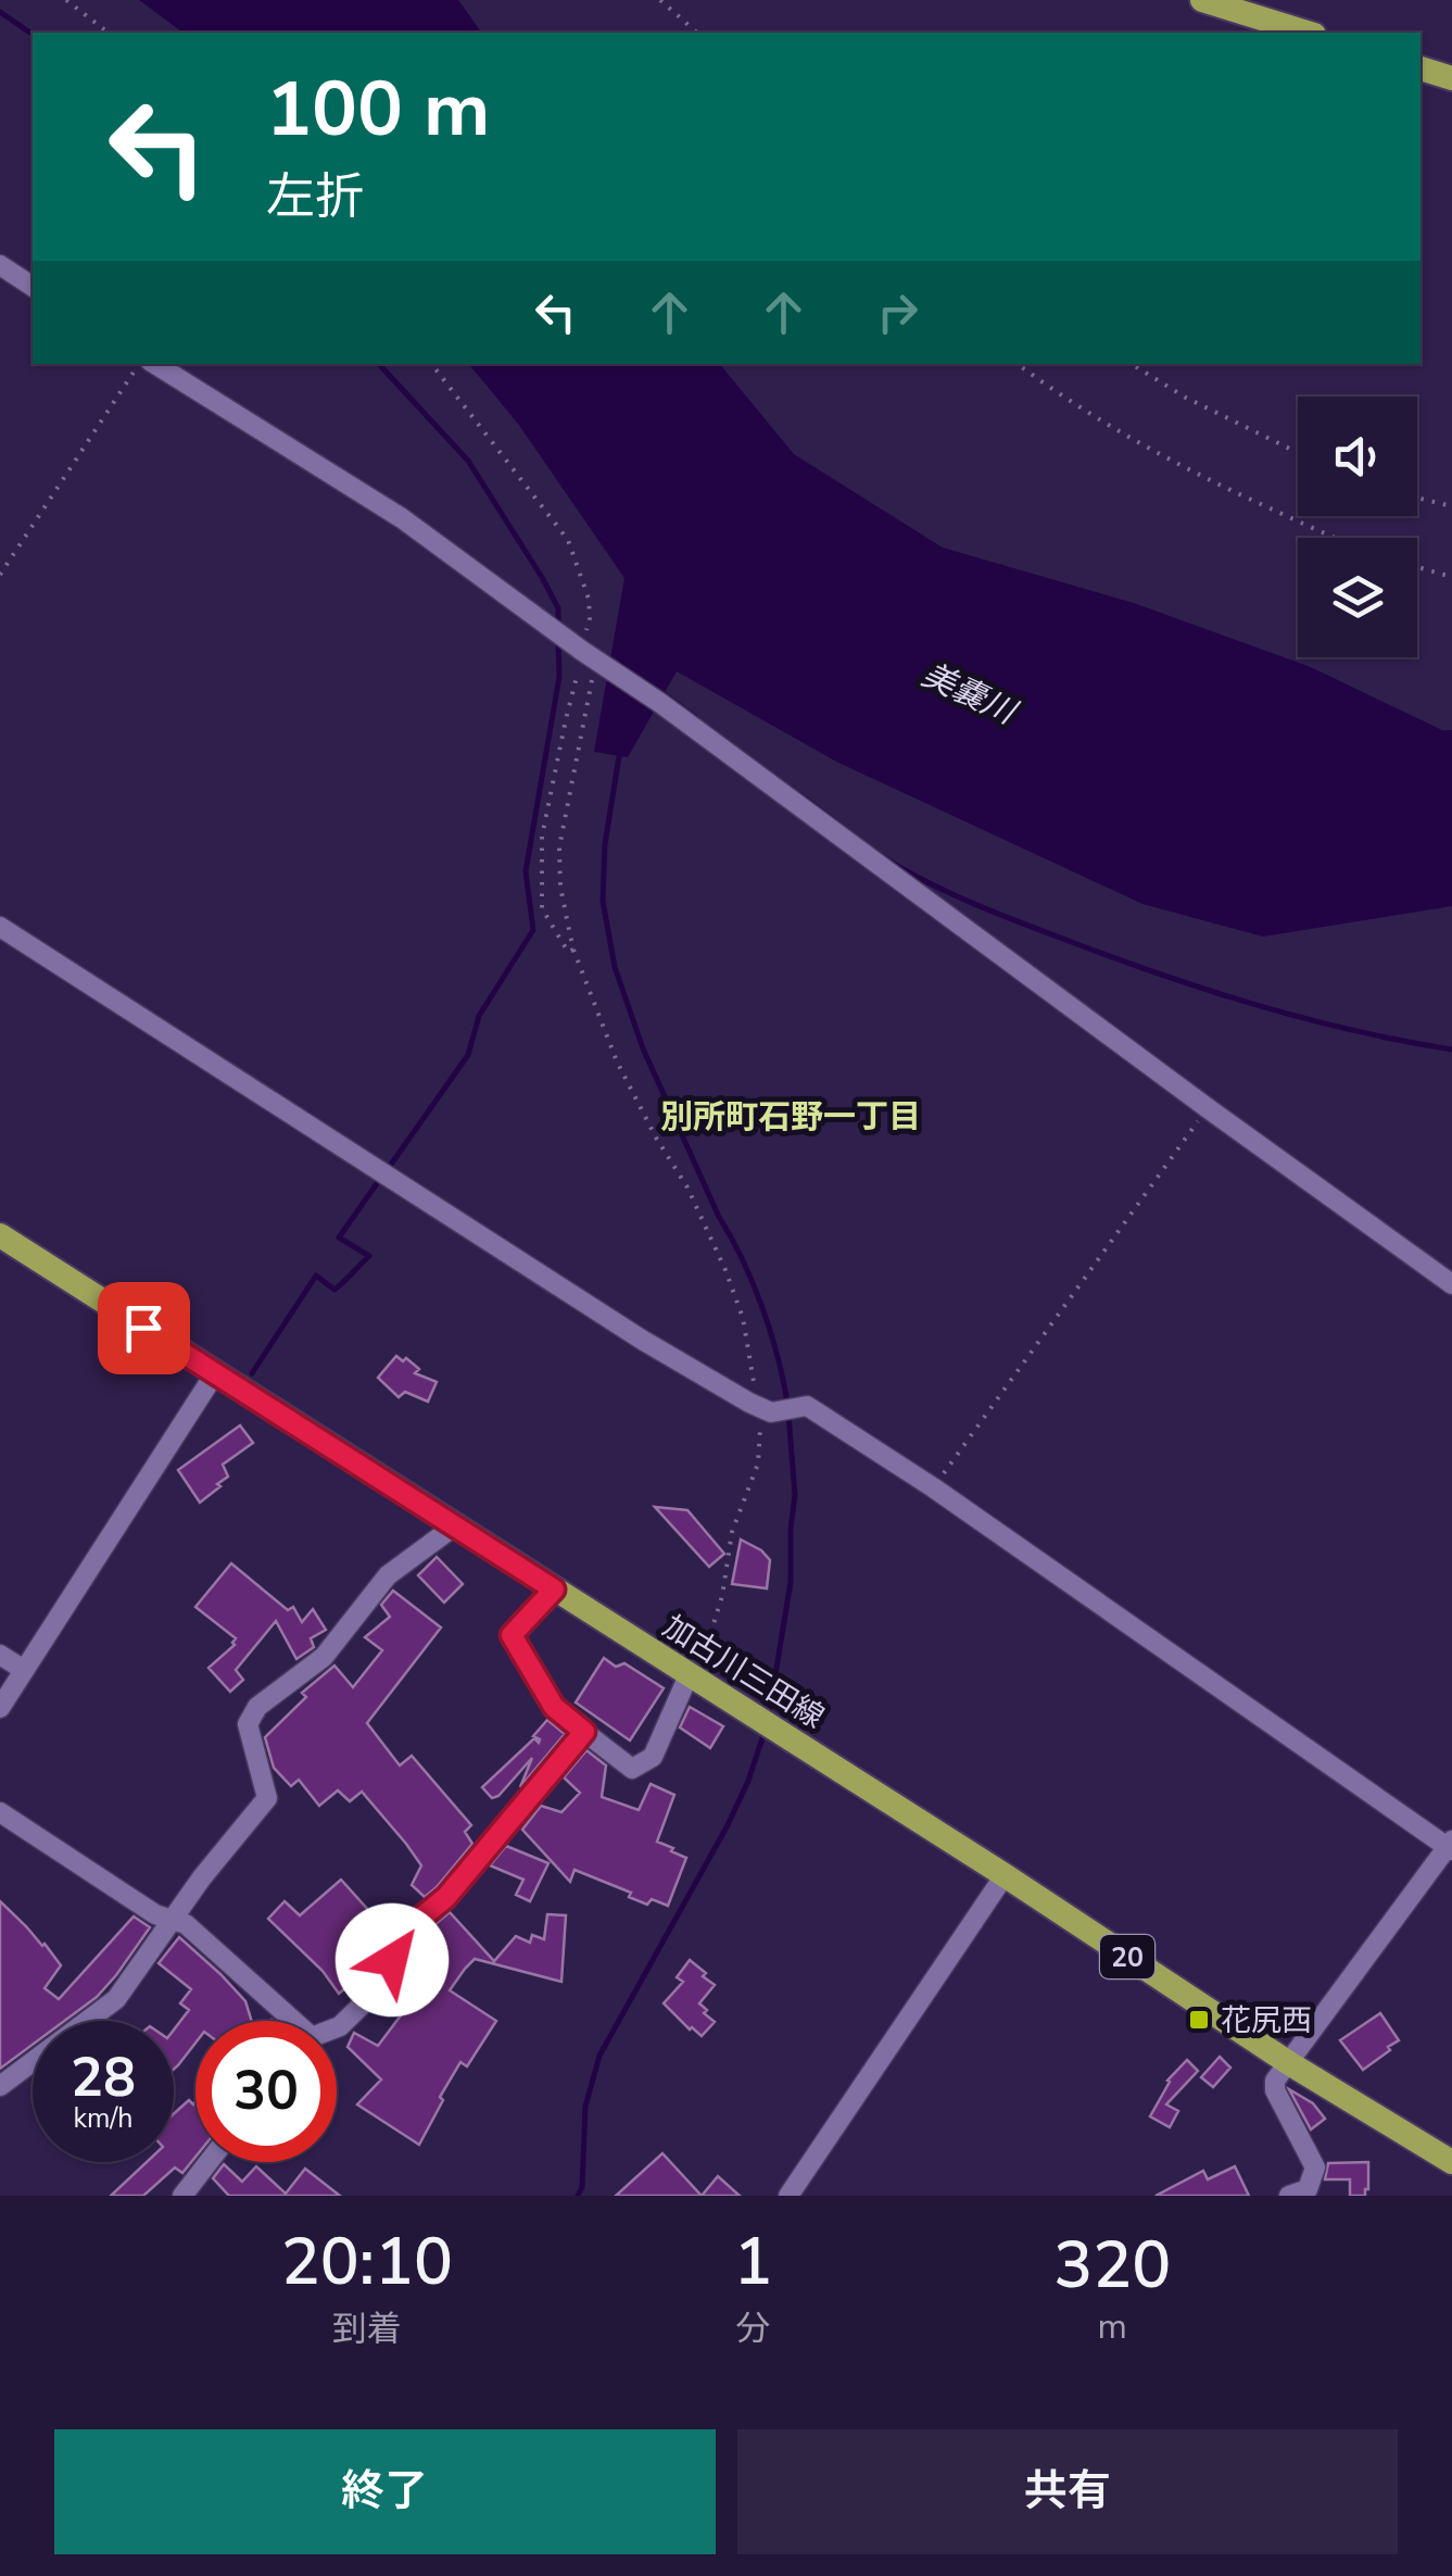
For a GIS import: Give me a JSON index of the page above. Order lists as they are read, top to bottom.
{
  "streets": {
    "main road": ["加古川三田線", "20"]
  },
  "districts": ["別所町石野一丁目"],
  "water": ["美嚢川"],
  "places": {
    "transit": ["花尻西"]
  },
  "page": {
    "turn": ["100 m", "左折"],
    "speed": "28 km/h",
    "limit": "30",
    "eta": [
      "20:10",
      "到着",
      "1",
      "分",
      "320",
      "m"
    ],
    "buttons": ["終了", "共有"]
  }
}
